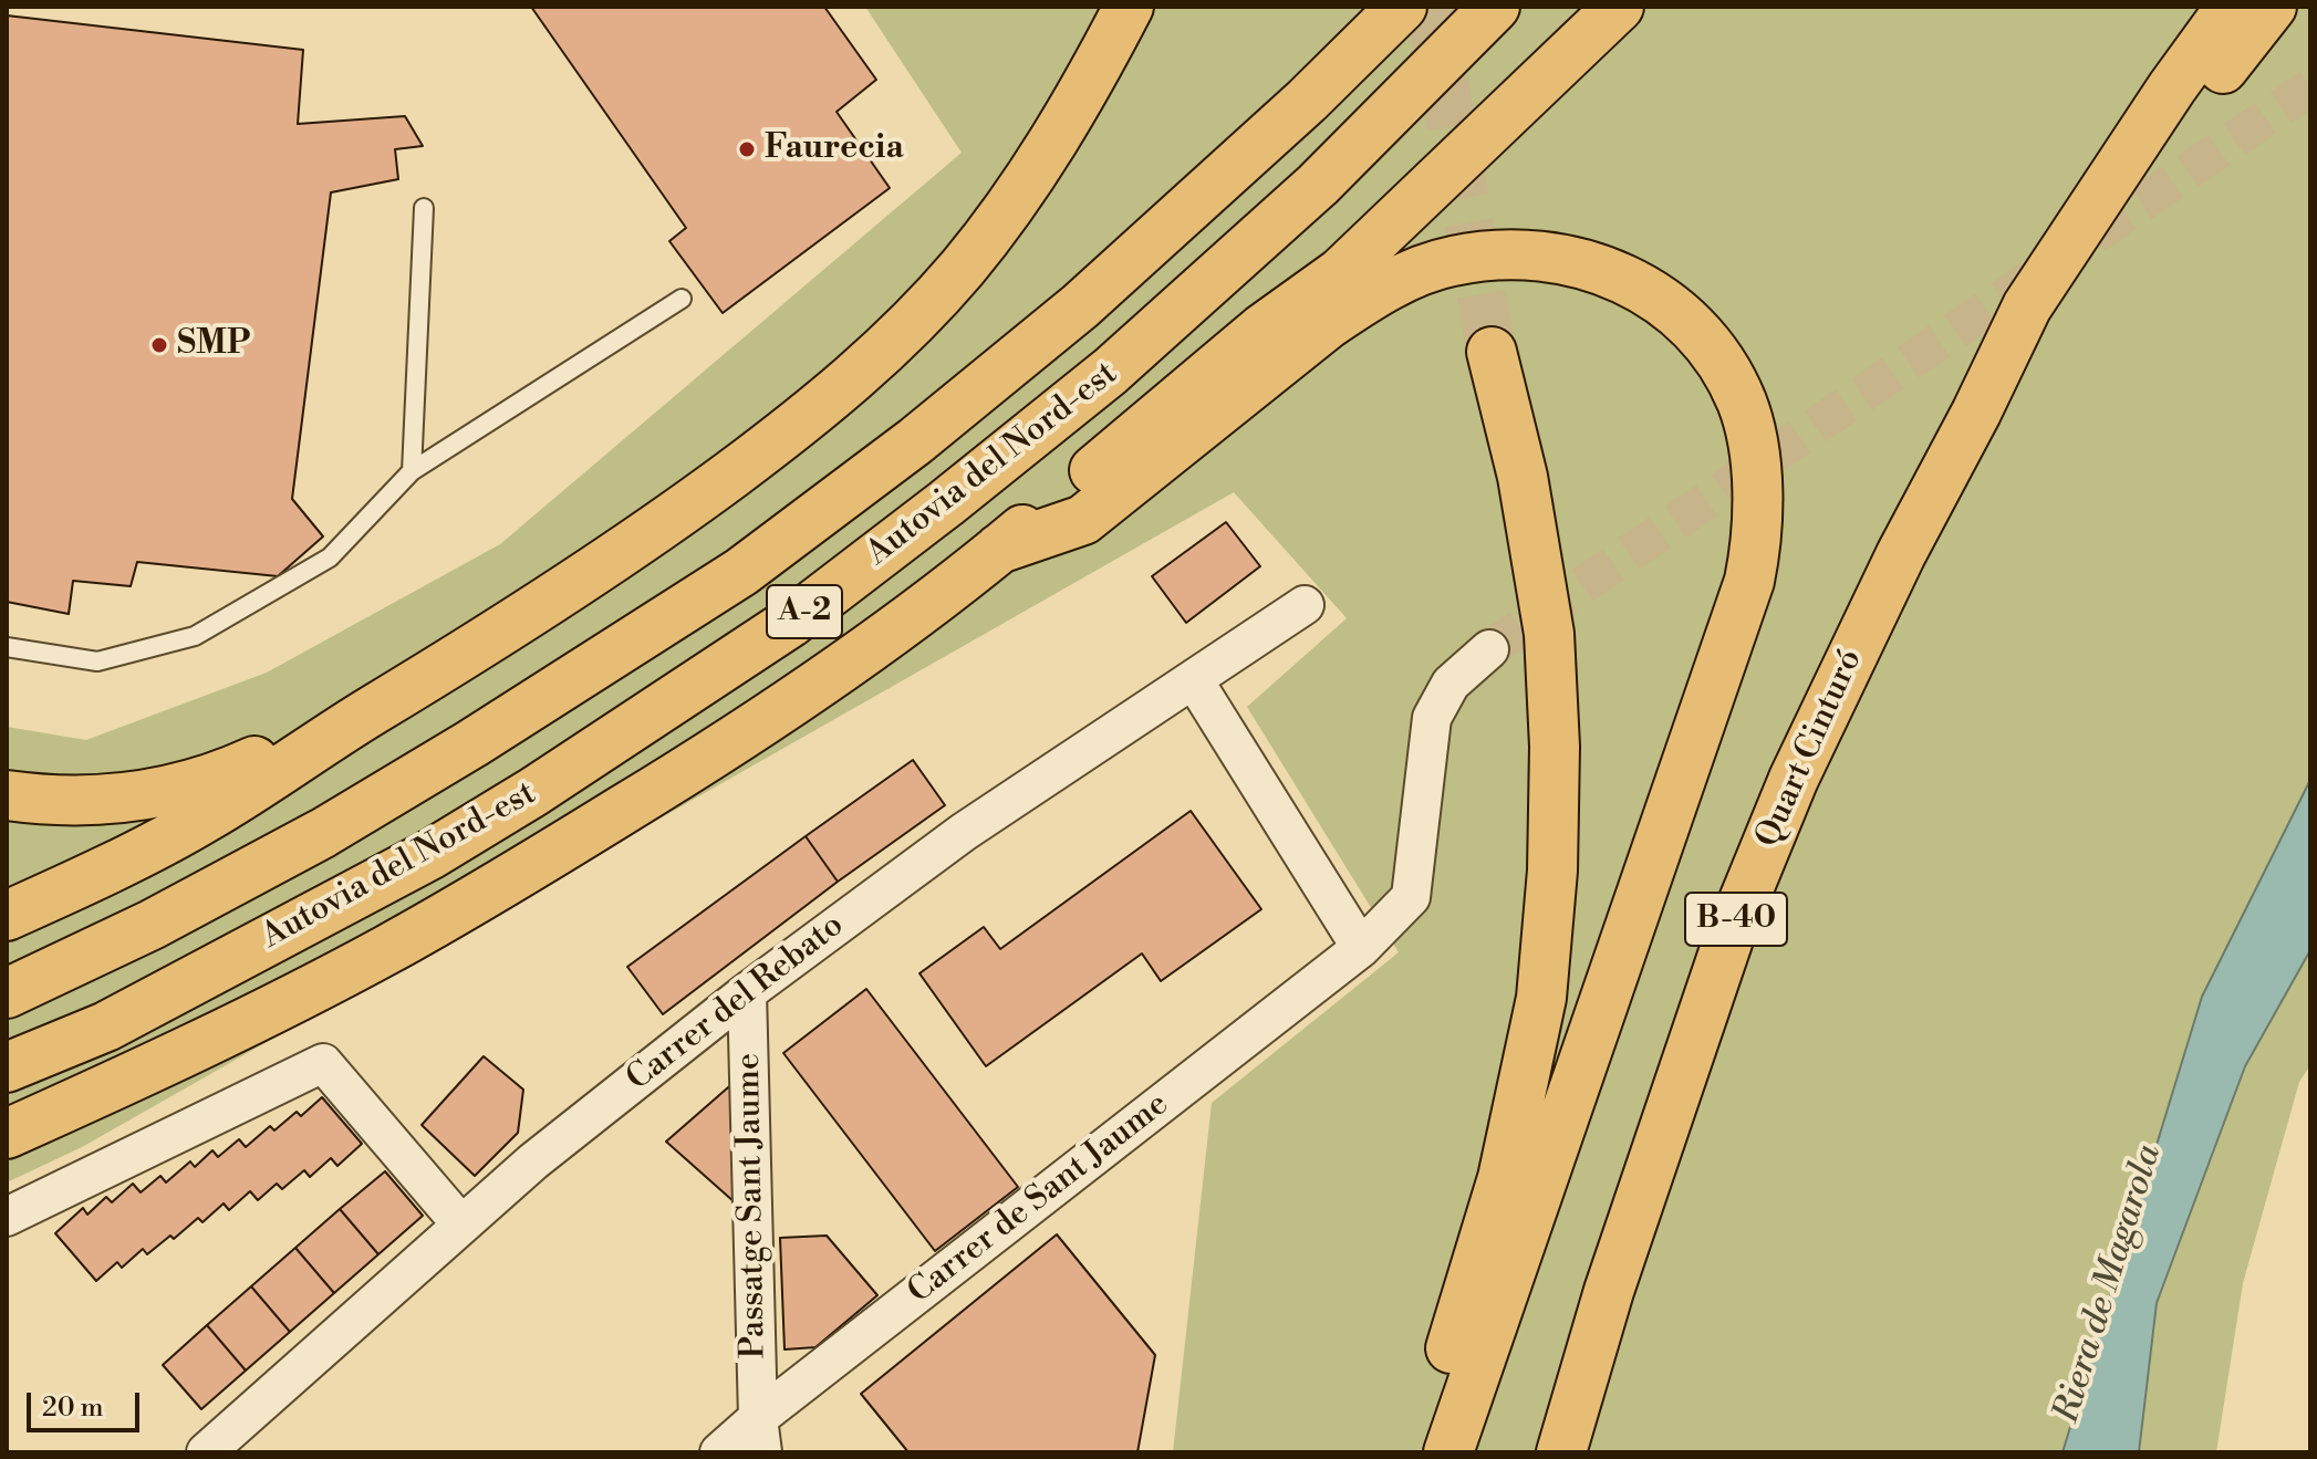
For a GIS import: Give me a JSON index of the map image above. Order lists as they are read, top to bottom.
{
  "streets": {
    "highway": [
      "Autovia del Nord-est",
      "A-2",
      "Quart Cinturó",
      "B-40"
    ],
    "street": ["Carrer del Rebato", "Carrer de Sant Jaume", "Passatge Sant Jaume"]
  },
  "crossings": [
    ["Carrer del Rebato", "Passatge Sant Jaume"],
    ["Carrer de Sant Jaume", "Passatge Sant Jaume"]
  ],
  "water": ["Riera de Magarola"],
  "places": ["Faurecia", "SMP"],
  "scale_bar": "20 m"
}
